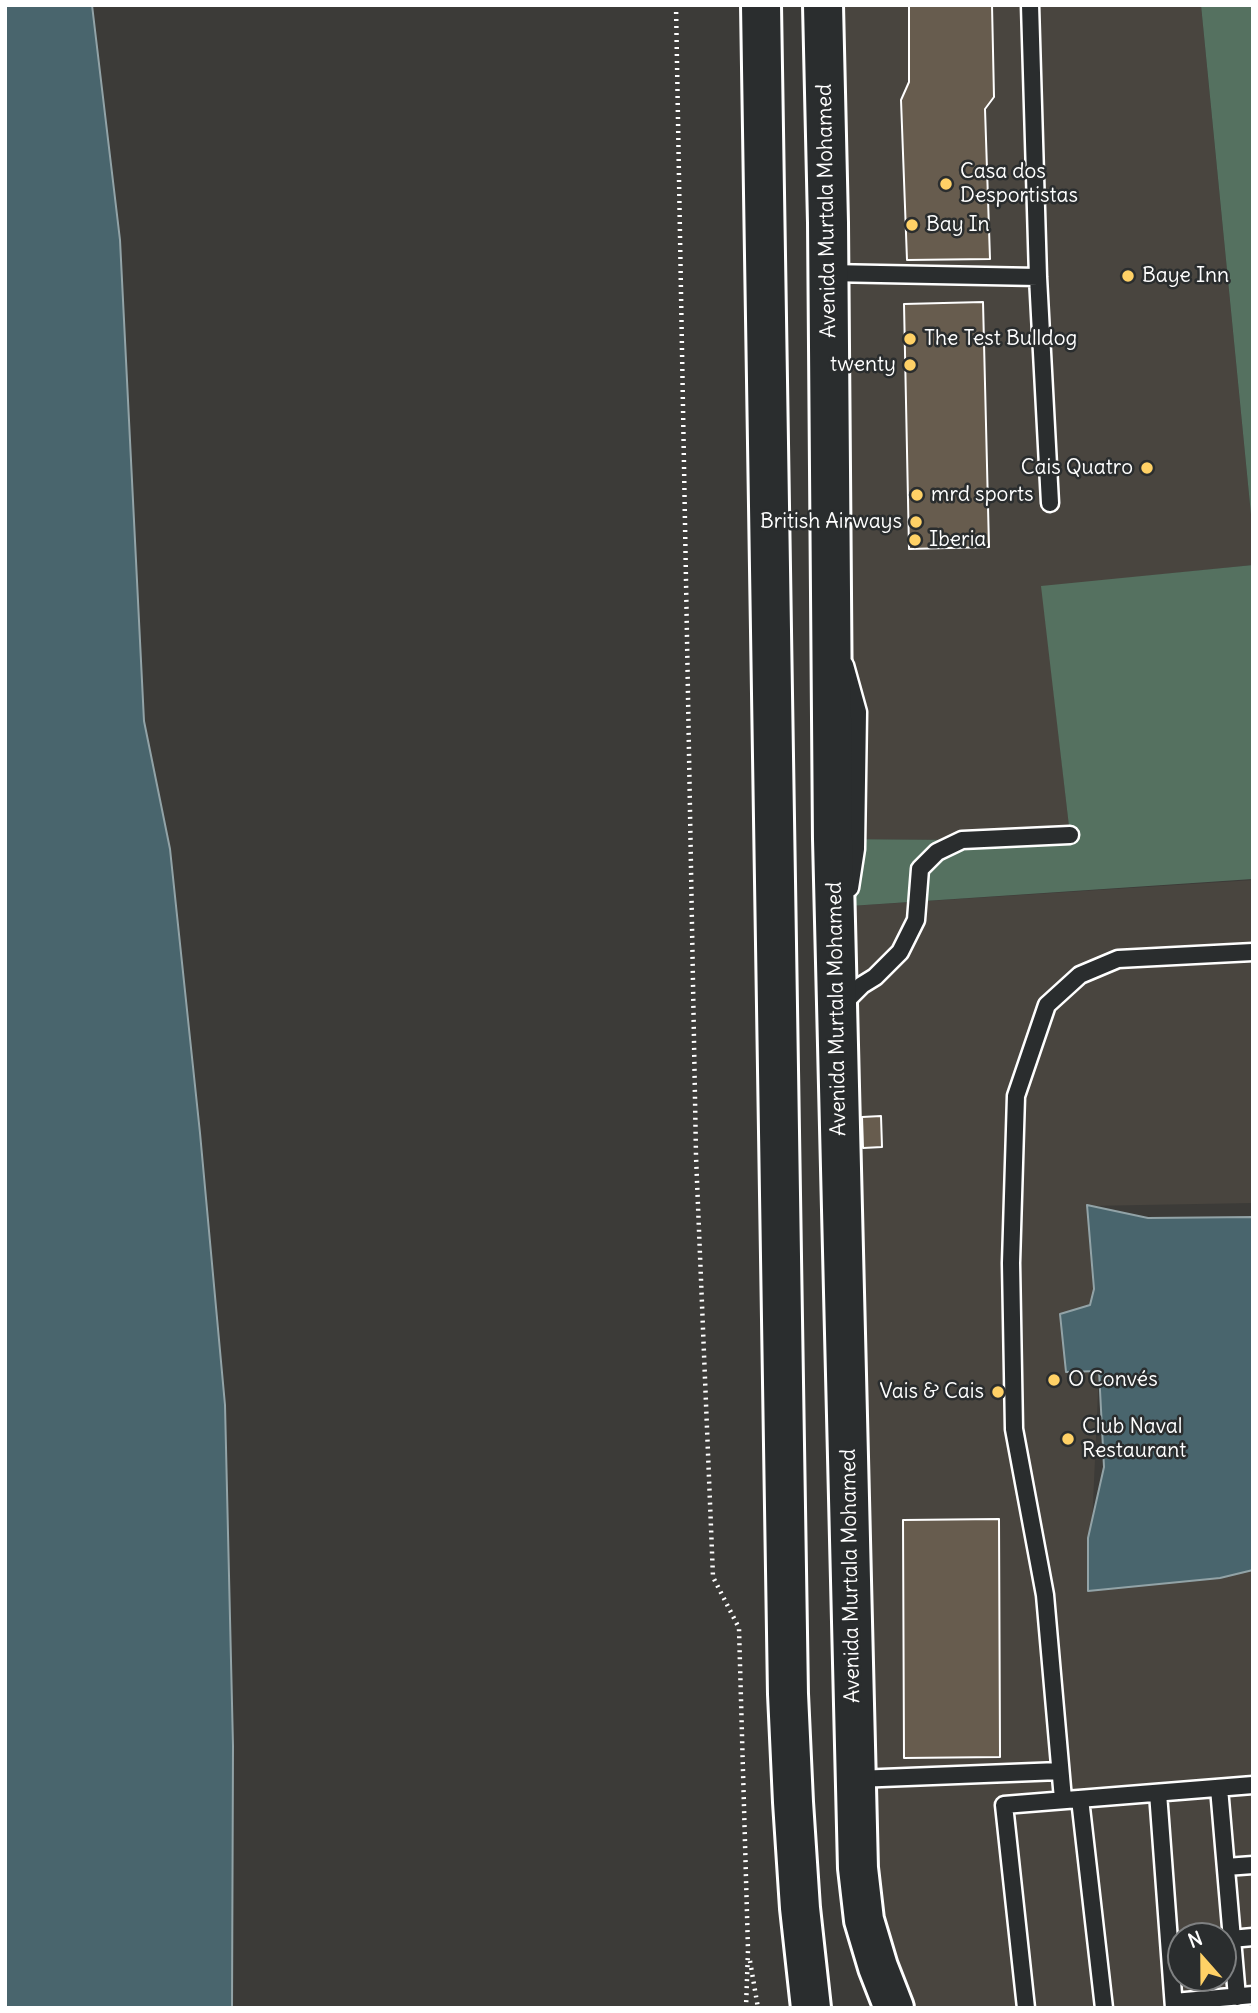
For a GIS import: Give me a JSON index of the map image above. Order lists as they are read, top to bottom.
{
  "streets": {
    "street": ["Avenida Murtala Mohamed"]
  },
  "places": [
    "Casa dos Desportistas",
    "Bay In",
    "Baye Inn",
    "The Test Bulldog",
    "twenty",
    "Cais Quatro",
    "mrd sports",
    "British Airways",
    "Iberia",
    "O Convés",
    "Vais & Cais",
    "Club Naval Restaurant"
  ],
  "north": "top"
}
